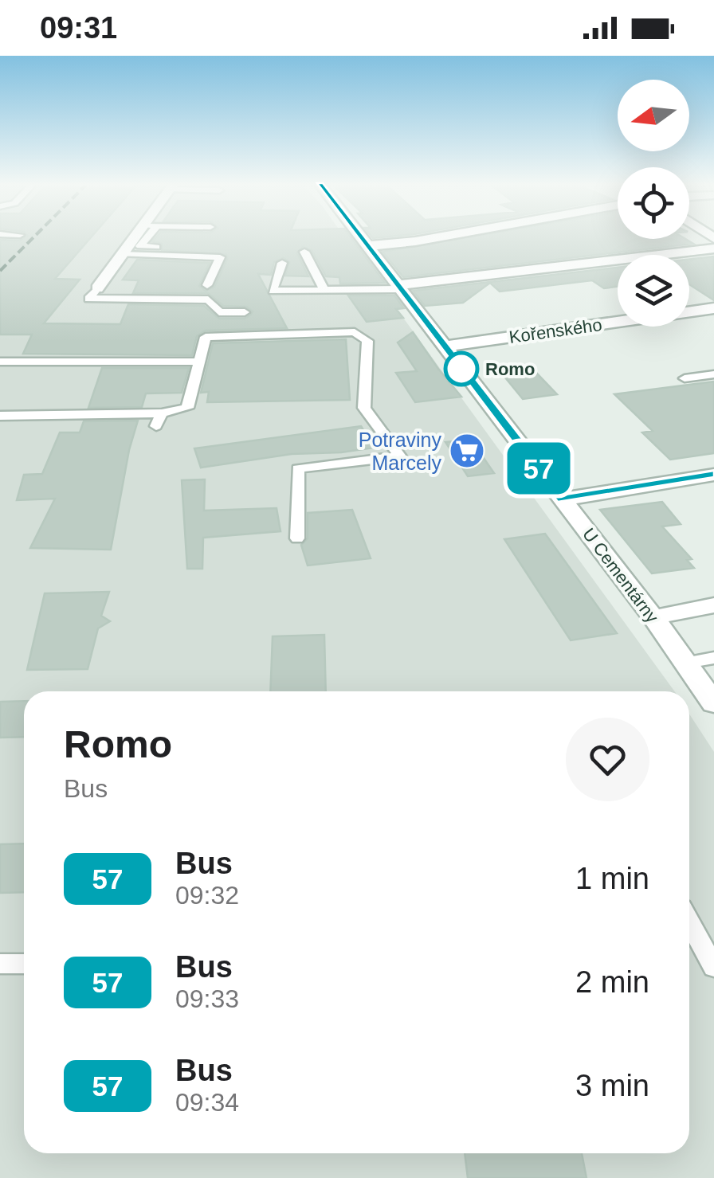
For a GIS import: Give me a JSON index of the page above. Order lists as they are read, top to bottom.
{
  "streets": {
    "street": ["Kořenského", "U Cementárny"]
  },
  "crossings": [
    ["Kořenského", "U Cementárny"]
  ],
  "places": {
    "other": ["Romo"],
    "supermarket": ["Potraviny Marcely"]
  },
  "lines": ["bus line 57"],
  "north": "left",
  "page": {
    "status": "09:31",
    "on_map": "57",
    "heading": ["Romo", "Bus"],
    "list": [
      {
        "mark": "57",
        "name": "Bus",
        "note": "09:32",
        "value": "1 min"
      },
      {
        "mark": "57",
        "name": "Bus",
        "note": "09:33",
        "value": "2 min"
      },
      {
        "mark": "57",
        "name": "Bus",
        "note": "09:34",
        "value": "3 min"
      }
    ]
  }
}
